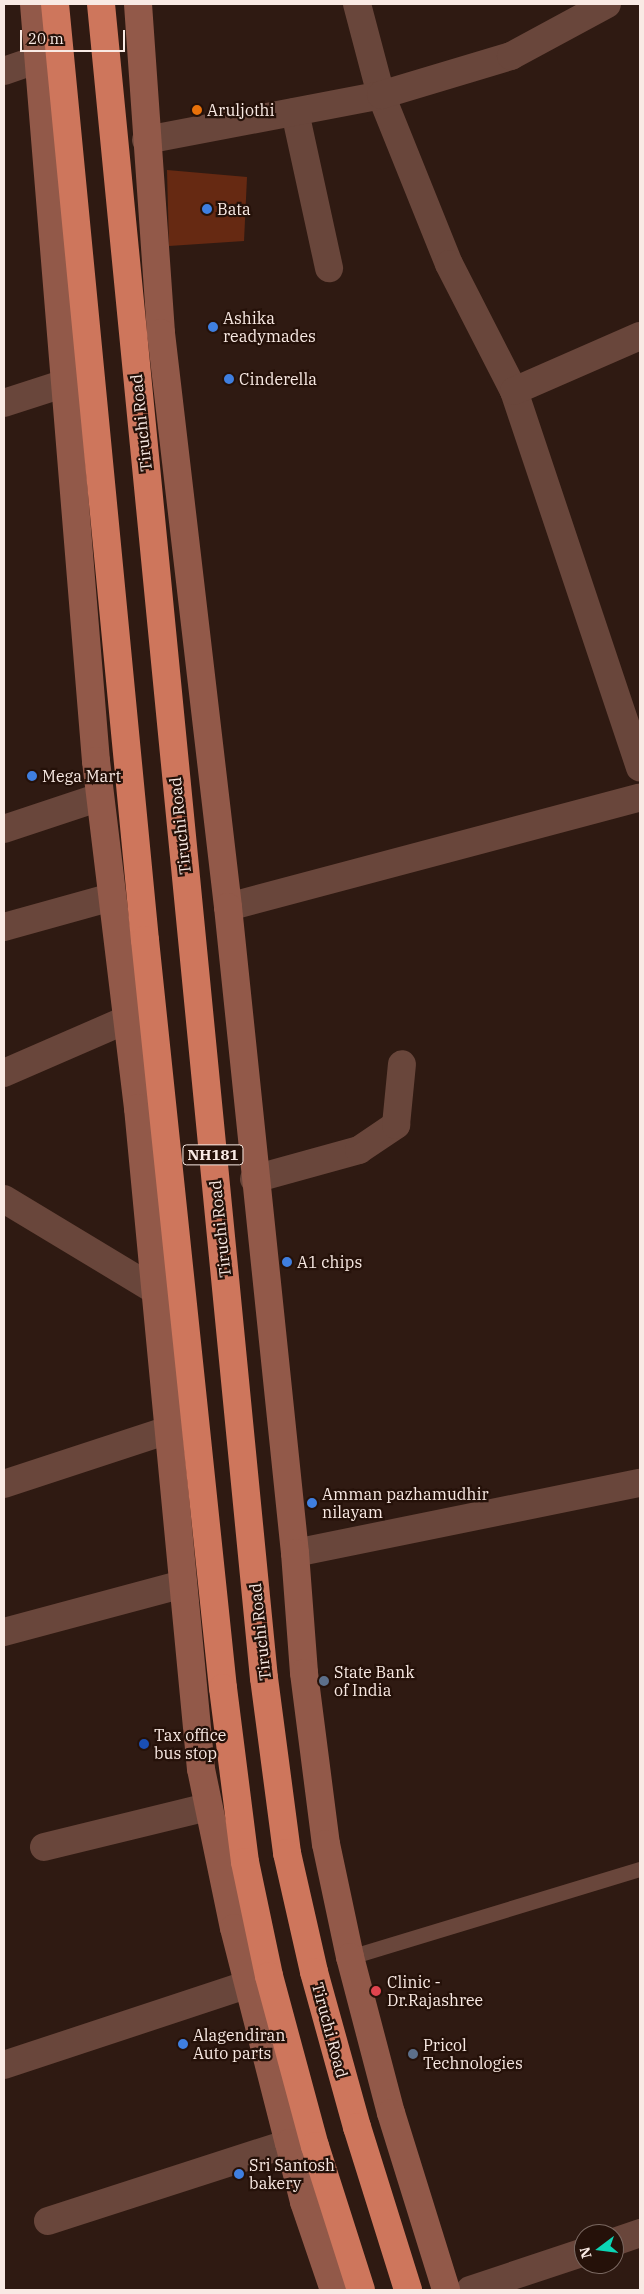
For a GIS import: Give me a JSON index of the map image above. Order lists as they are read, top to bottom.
{
  "streets": {
    "highway": ["Tiruchi Road", "NH181"]
  },
  "places": [
    "Aruljothi",
    "Bata",
    "Ashika readymades",
    "Cinderella",
    "Mega Mart",
    "A1 chips",
    "Amman pazhamudhir nilayam",
    "State Bank of India",
    "Tax office bus stop",
    "Clinic - Dr.Rajashree",
    "Alagendiran Auto parts",
    "Pricol Technologies",
    "Sri Santosh bakery"
  ],
  "scale_bar": "20 m",
  "north": "left"
}
